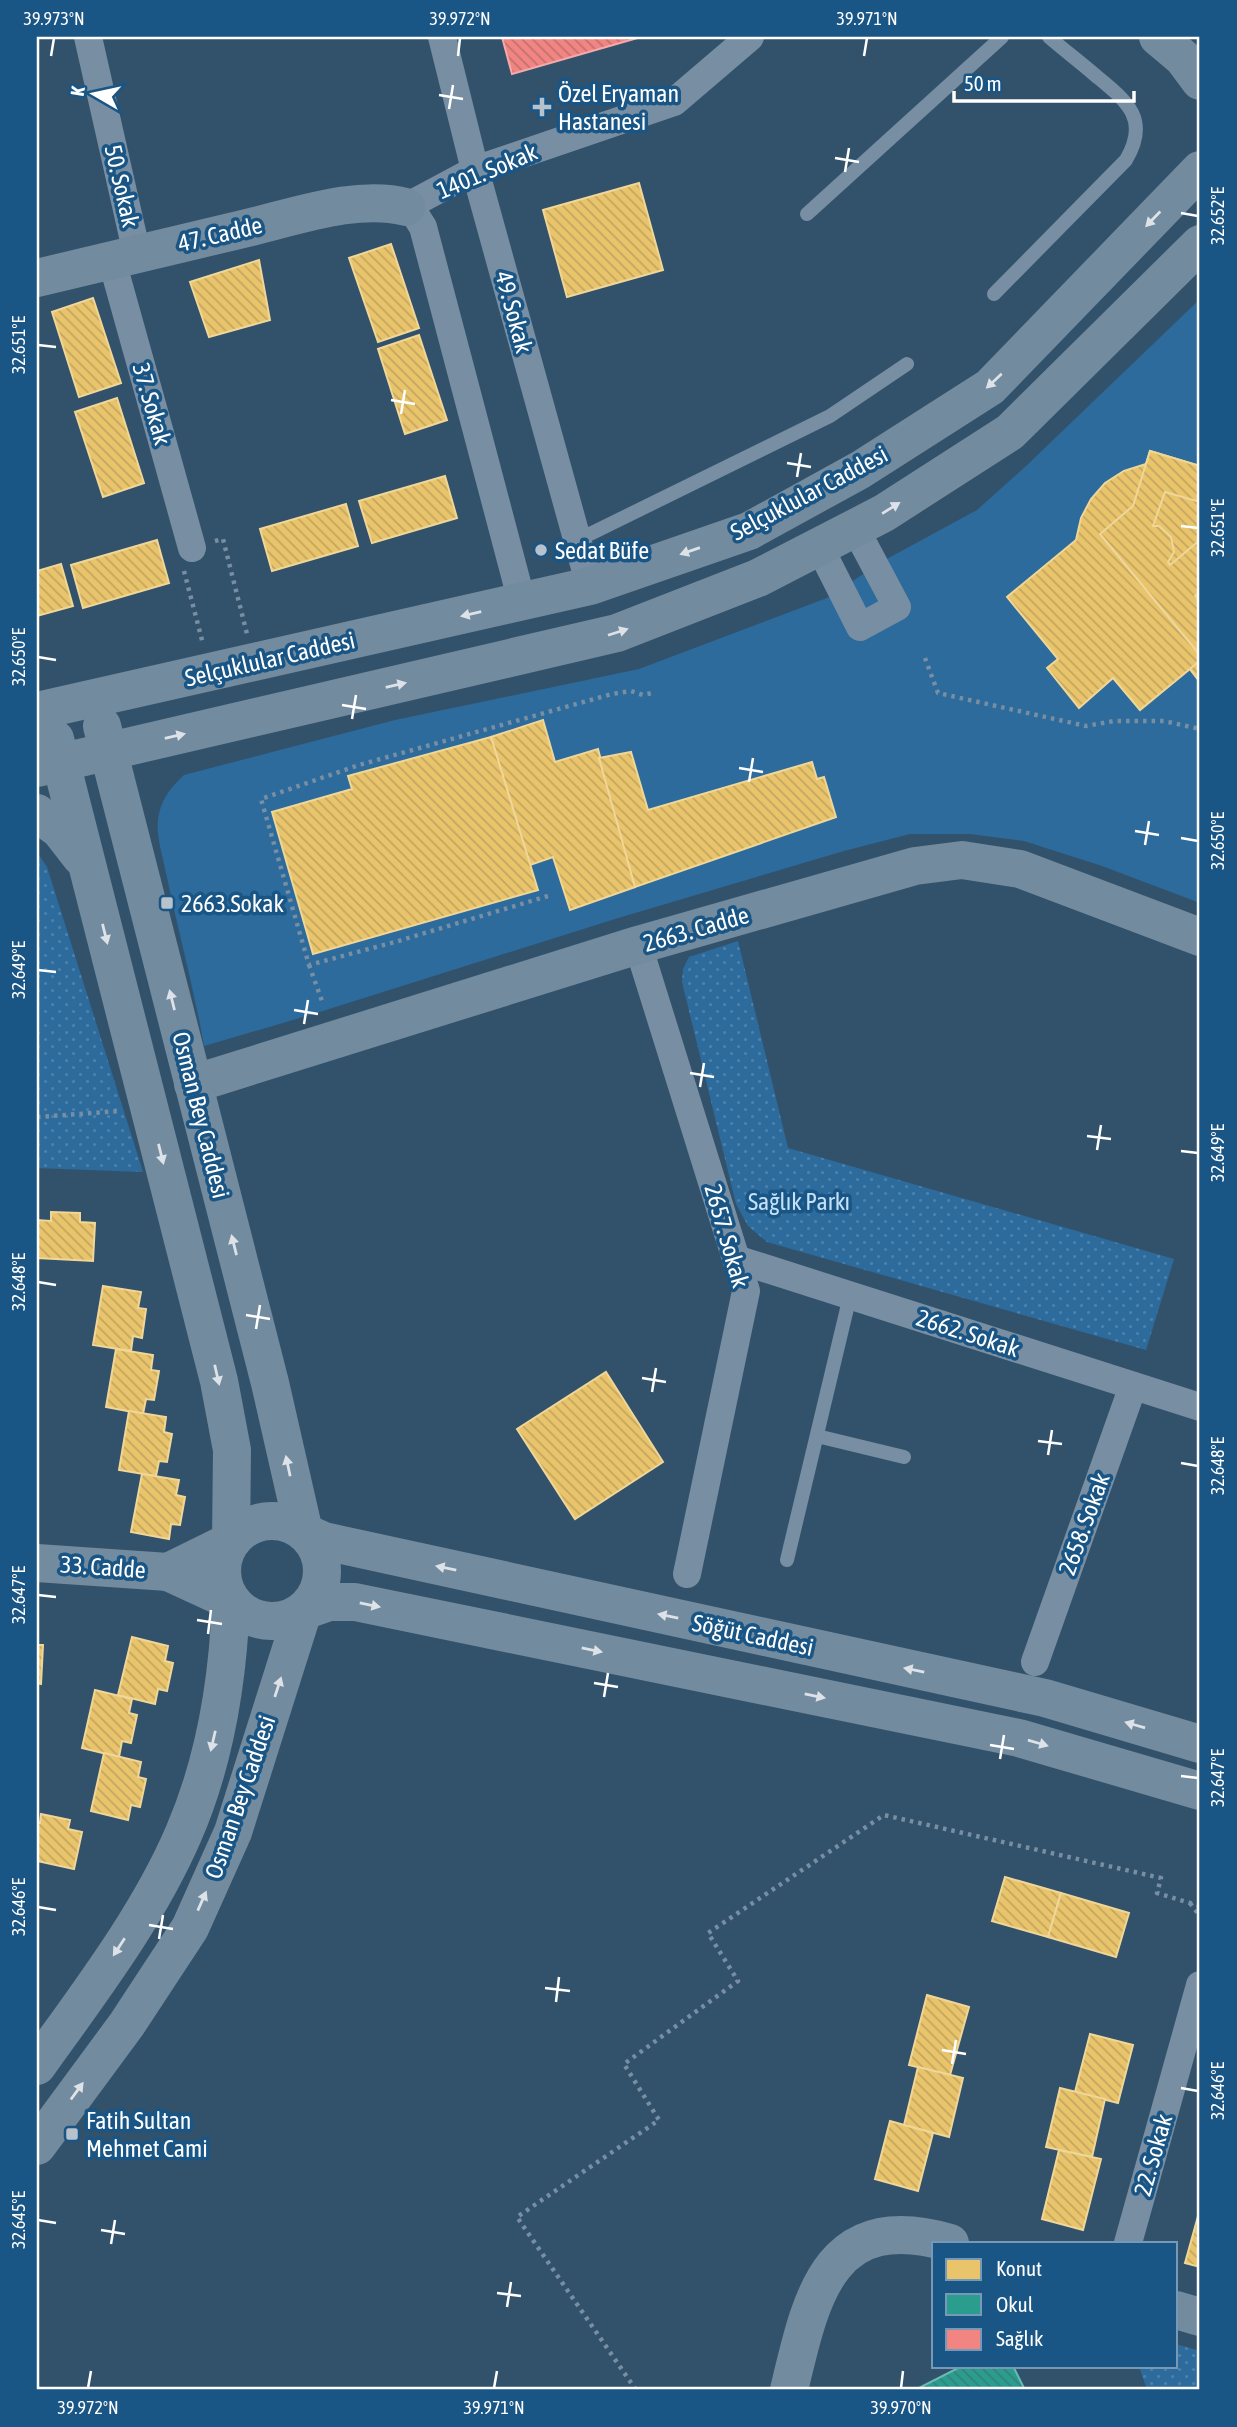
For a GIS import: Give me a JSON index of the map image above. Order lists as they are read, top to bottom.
{
  "streets": {
    "main road": [
      "47. Cadde",
      "Selçuklular Caddesi",
      "2663. Cadde",
      "Osman Bey Caddesi",
      "33. Cadde",
      "Söğüt Caddesi"
    ],
    "street": [
      "1401. Sokak",
      "50. Sokak",
      "49. Sokak",
      "37. Sokak",
      "2657. Sokak",
      "2662. Sokak",
      "2658. Sokak",
      "22. Sokak"
    ]
  },
  "crossings": [
    ["1401. Sokak", "47. Cadde"],
    ["1401. Sokak", "49. Sokak"],
    ["50. Sokak", "47. Cadde"],
    ["50. Sokak", "37. Sokak"],
    ["47. Cadde", "37. Sokak"],
    ["49. Sokak", "Selçuklular Caddesi"],
    ["Selçuklular Caddesi", "Osman Bey Caddesi"],
    ["2663. Cadde", "Osman Bey Caddesi"],
    ["2663. Cadde", "2657. Sokak"],
    ["Osman Bey Caddesi", "33. Cadde"],
    ["Osman Bey Caddesi", "Söğüt Caddesi"],
    ["2657. Sokak", "2662. Sokak"],
    ["2662. Sokak", "2658. Sokak"],
    ["33. Cadde", "Söğüt Caddesi"]
  ],
  "parks": ["Sağlık Parkı"],
  "places": {
    "health": ["Özel Eryaman Hastanesi"],
    "other": ["Sedat Büfe"],
    "transit": ["2663.Sokak", "Fatih Sultan Mehmet Cami"]
  },
  "legend": ["Konut", "Okul", "Sağlık"],
  "scale_bar": "50 m",
  "north": "left",
  "coordinates": [
    "39.973°N",
    "39.972°N",
    "39.971°N",
    "32.652°E",
    "32.651°E",
    "32.650°E",
    "32.649°E",
    "32.648°E",
    "32.647°E",
    "32.646°E",
    "32.645°E",
    "39.970°N"
  ]
}
